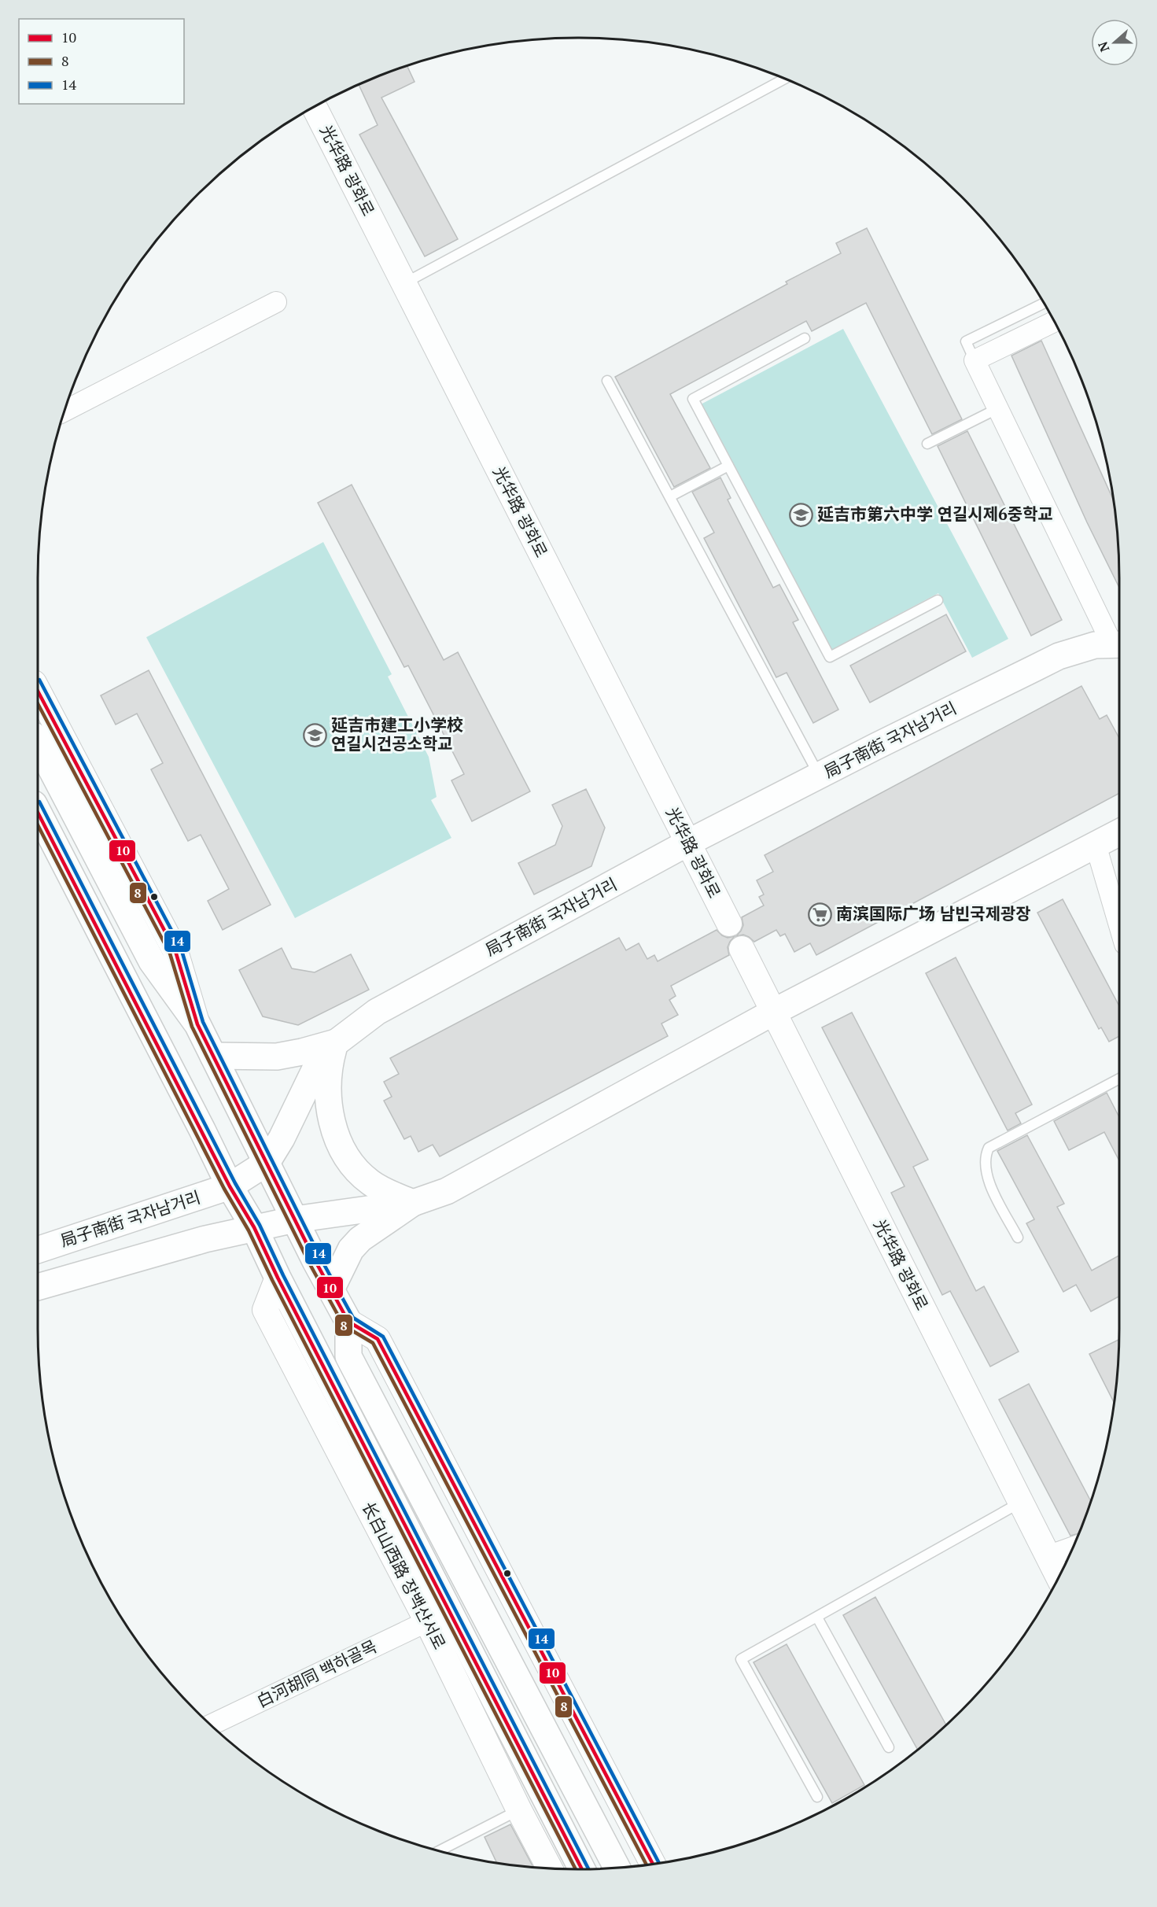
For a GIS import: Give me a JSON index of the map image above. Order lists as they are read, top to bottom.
{
  "streets": {
    "main road": ["局子南街 국자남거리", "长白山西路 장백산서로"],
    "street": ["光华路 광화로", "白河胡同 백하골목"]
  },
  "crossings": [
    ["光华路 광화로", "局子南街 국자남거리"],
    ["局子南街 국자남거리", "长白山西路 장백산서로"],
    ["长白山西路 장백산서로", "白河胡同 백하골목"]
  ],
  "places": {
    "school or university": ["延吉市第六中学 연길시제6중학교", "延吉市建工小学校 연길시건공소학교"],
    "supermarket": ["南滨国际广场 남빈국제광장"]
  },
  "lines": ["transit line 14", "transit line 10", "transit line 8"],
  "legend": ["10", "8", "14"],
  "north": "left"
}
